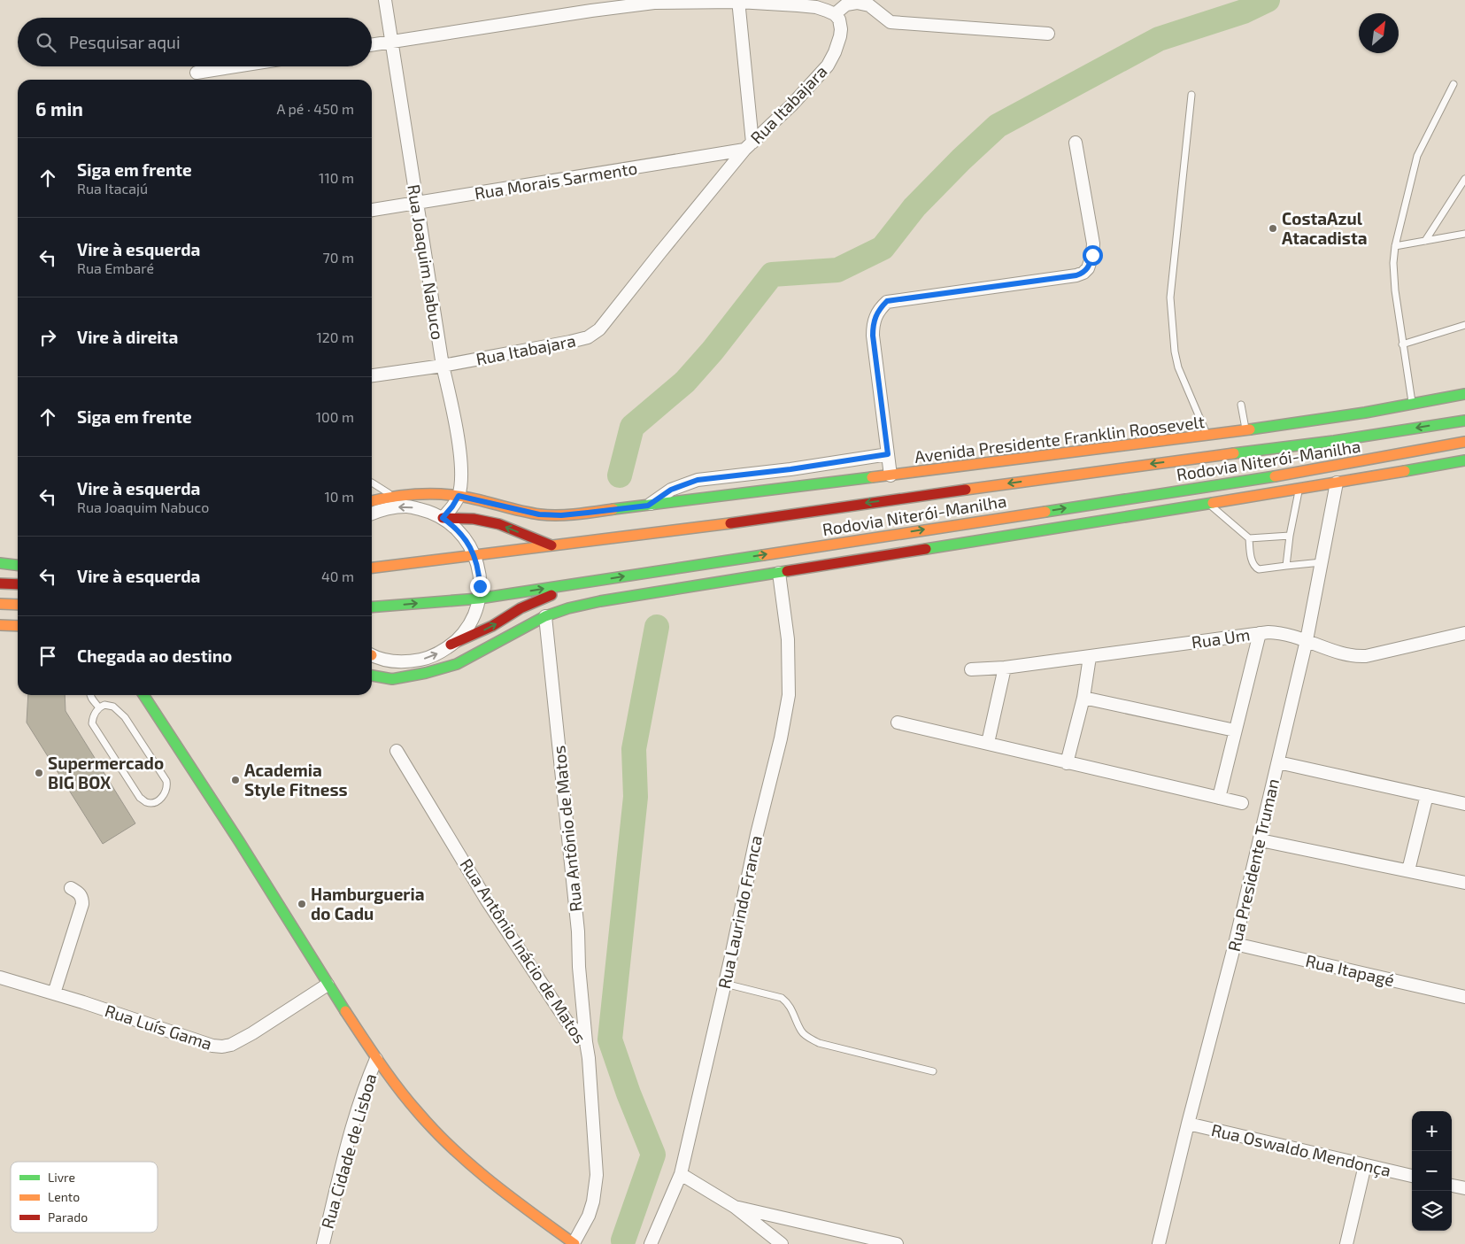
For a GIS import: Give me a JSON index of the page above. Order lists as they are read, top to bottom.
{
  "streets": {
    "main road": ["Avenida Presidente Franklin Roosevelt", "Rodovia Niterói-Manilha"],
    "street": [
      "Rua Itabajara",
      "Rua Morais Sarmento",
      "Rua Joaquim Nabuco",
      "Rua Um",
      "Rua Antônio de Matos",
      "Rua Presidente Truman",
      "Rua Laurindo Franca",
      "Rua Antônio Inácio de Matos",
      "Rua Itapagé",
      "Rua Luís Gama",
      "Rua Oswaldo Mendonça",
      "Rua Cidade de Lisboa"
    ]
  },
  "crossings": [
    ["Rua Itabajara", "Rua Morais Sarmento"],
    ["Rua Itabajara", "Rua Joaquim Nabuco"],
    ["Rua Morais Sarmento", "Rua Joaquim Nabuco"],
    ["Rua Joaquim Nabuco", "Avenida Presidente Franklin Roosevelt"],
    ["Rua Um", "Rua Presidente Truman"],
    ["Rua Antônio de Matos", "Rua Antônio Inácio de Matos"],
    ["Rua Presidente Truman", "Rua Itapagé"],
    ["Rua Presidente Truman", "Rua Oswaldo Mendonça"]
  ],
  "places": [
    "CostaAzul Atacadista",
    "Supermercado BIG BOX",
    "Academia Style Fitness",
    "Hamburgueria do Cadu"
  ],
  "legend": ["Livre", "Lento", "Parado"],
  "north": "top right",
  "page": {
    "search": "Pesquisar aqui",
    "heading": ["6 min", "A pé · 450 m"],
    "list": [
      ["Siga em frente", "Rua Itacajú", "110 m"],
      ["Vire à esquerda", "Rua Embaré", "70 m"],
      ["Vire à direita", "120 m"],
      ["Siga em frente", "100 m"],
      ["Vire à esquerda", "Rua Joaquim Nabuco", "10 m"],
      ["Vire à esquerda", "40 m"],
      "Chegada ao destino"
    ],
    "map_buttons": ["+", "−"]
  }
}
